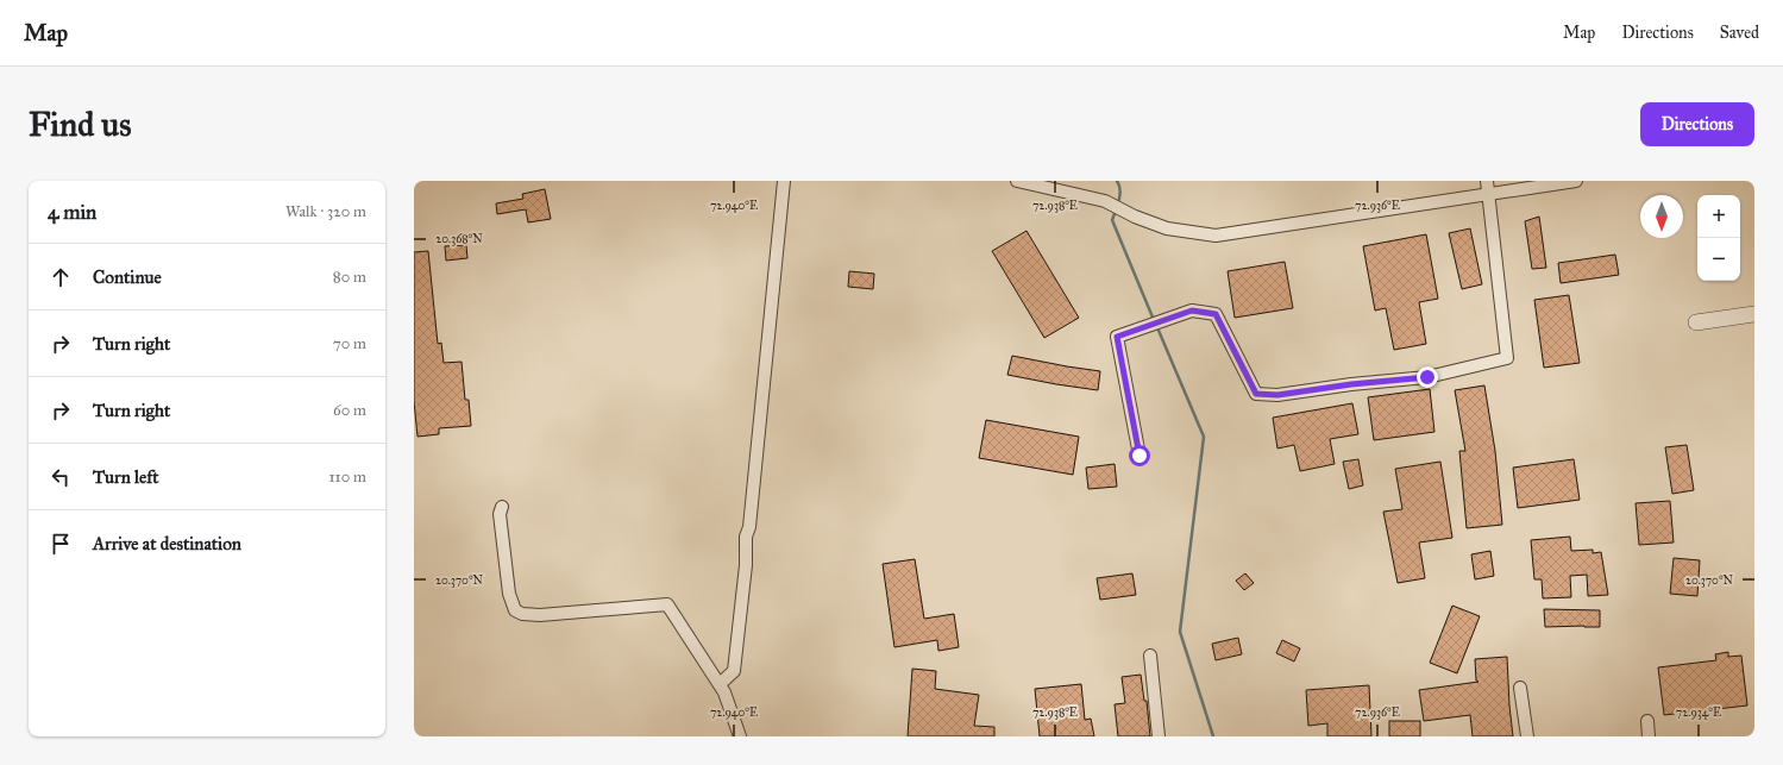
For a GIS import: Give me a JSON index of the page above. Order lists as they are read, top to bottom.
{
  "north": "bottom",
  "page": {
    "header": "Map",
    "nav": ["Map", "Directions", "Saved"],
    "buttons": "Directions",
    "title": "Find us",
    "heading": ["4 min", "Walk · 320 m"],
    "map_buttons": ["+", "−"],
    "list": [
      ["Continue", "80 m"],
      ["Turn right", "70 m"],
      ["Turn right", "60 m"],
      ["Turn left", "110 m"],
      "Arrive at destination"
    ]
  },
  "coordinates": [
    "72.940°E",
    "72.938°E",
    "72.936°E",
    "20.368°N",
    "20.370°N",
    "72.934°E"
  ]
}
